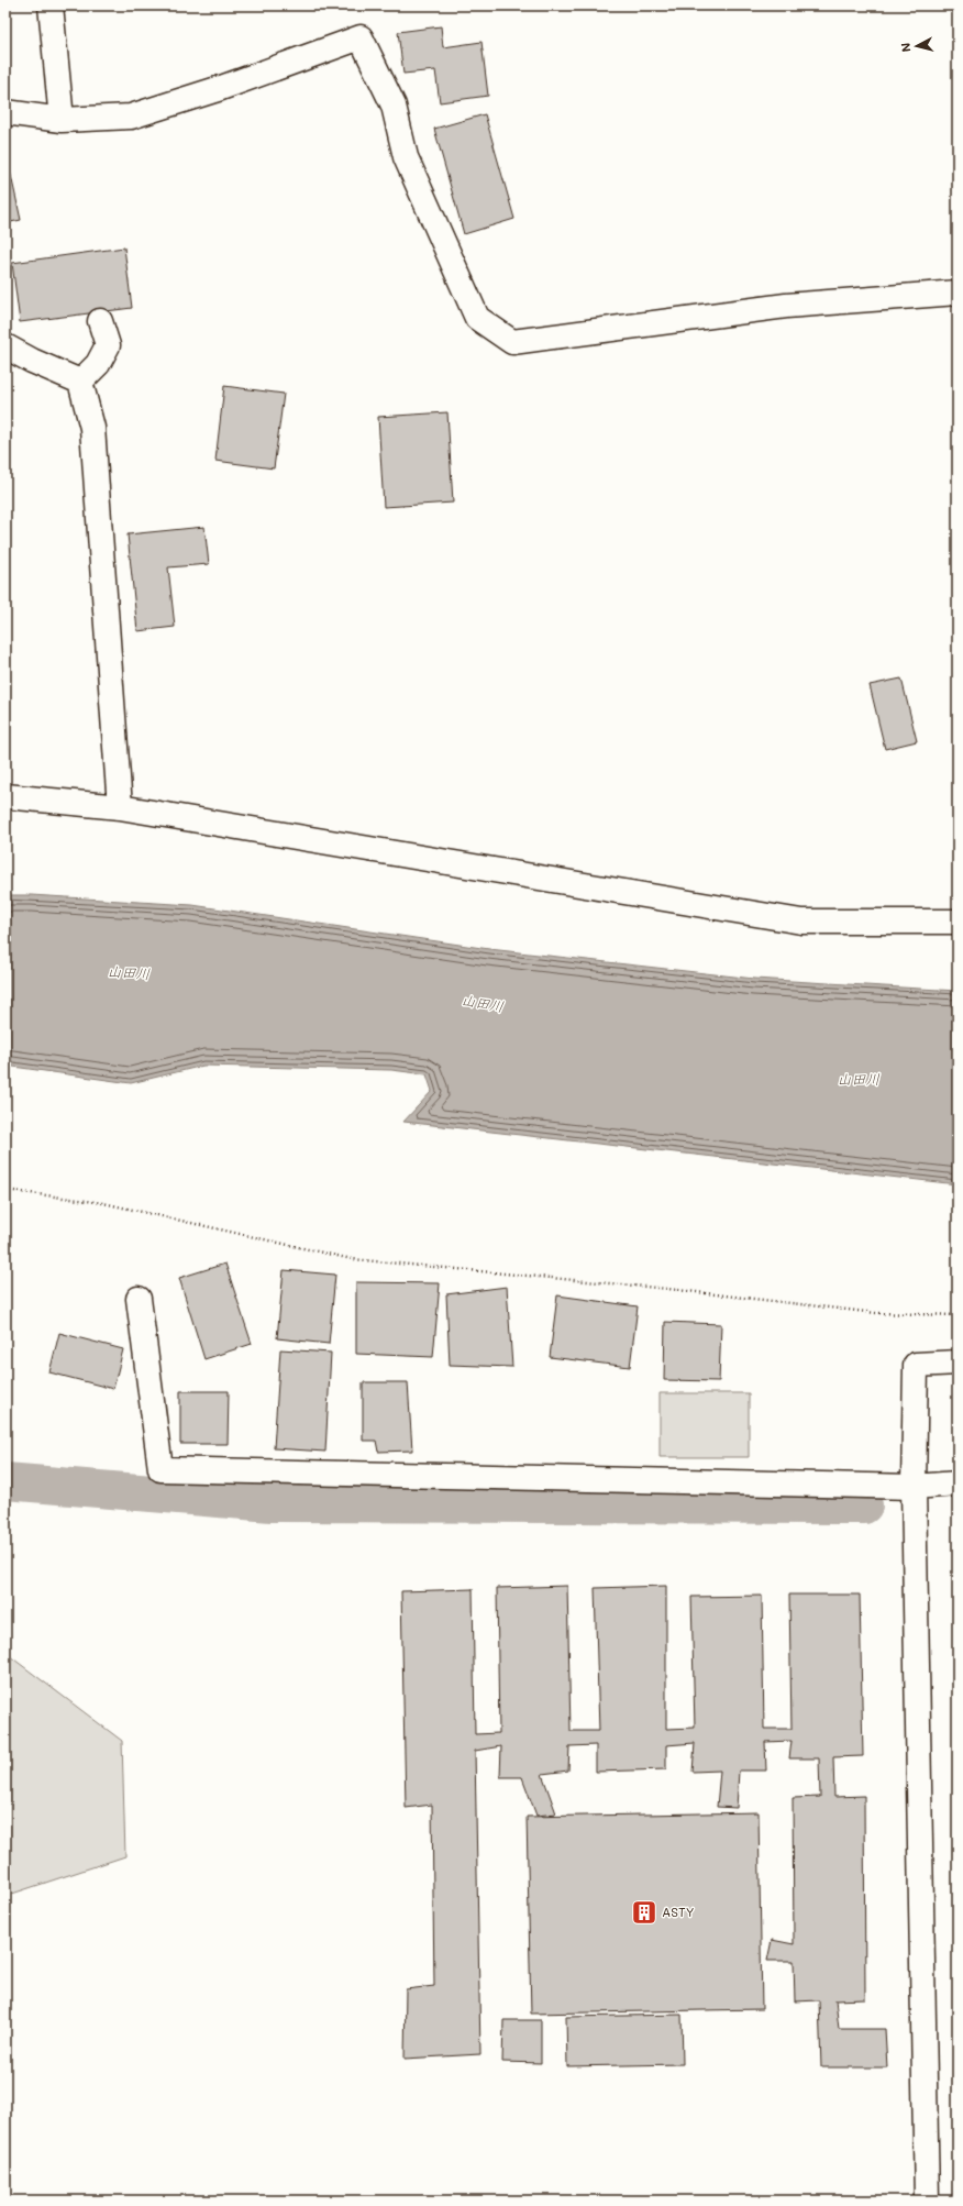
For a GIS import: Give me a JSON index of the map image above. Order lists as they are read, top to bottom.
{
  "water": ["山田川"],
  "places": {
    "building": ["ASTY"]
  },
  "north": "left"
}
